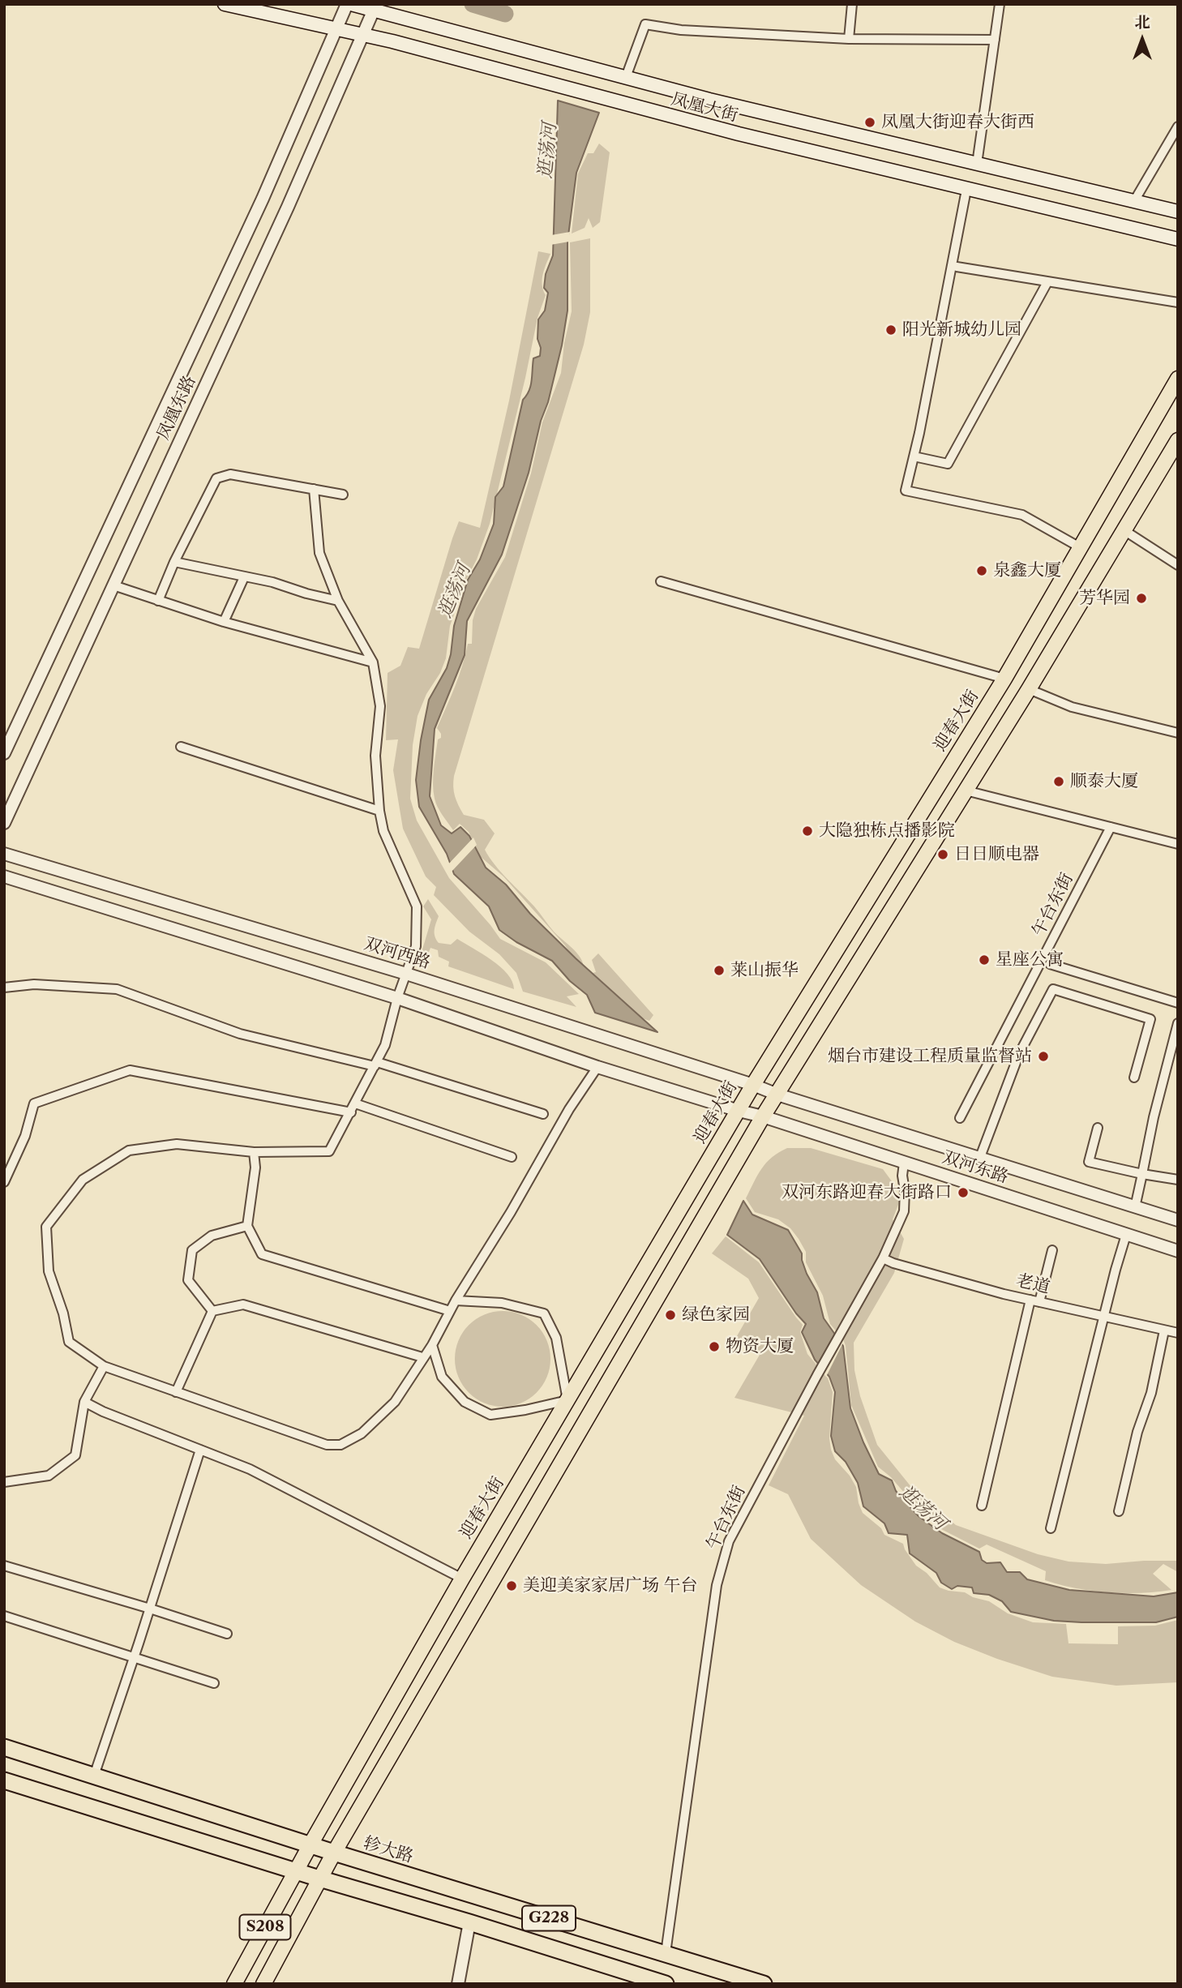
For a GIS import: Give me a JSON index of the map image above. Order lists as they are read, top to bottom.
{
  "streets": {
    "highway": ["轸大路", "G228"],
    "main road": ["凤凰大街", "迎春大街", "S208"],
    "street": [
      "凤凰东路",
      "午台东街",
      "双河西路",
      "双河东路",
      "老道"
    ]
  },
  "crossings": [
    ["凤凰大街", "凤凰东路"],
    ["迎春大街", "双河西路"],
    ["迎春大街", "轸大路"],
    ["迎春大街", "G228"],
    ["迎春大街", "S208"],
    ["午台东街", "双河东路"],
    ["午台东街", "老道"],
    ["午台东街", "轸大路"],
    ["双河西路", "双河东路"],
    ["G228", "S208"]
  ],
  "water": ["逛荡河"],
  "places": [
    "凤凰大街迎春大街西",
    "阳光新城幼儿园",
    "泉鑫大厦",
    "芳华园",
    "顺泰大厦",
    "大隐独栋点播影院",
    "日日顺电器",
    "星座公寓",
    "莱山振华",
    "烟台市建设工程质量监督站",
    "双河东路迎春大街路口",
    "绿色家园",
    "物资大厦",
    "美迎美家家居广场 午台"
  ],
  "north": "top"
}
